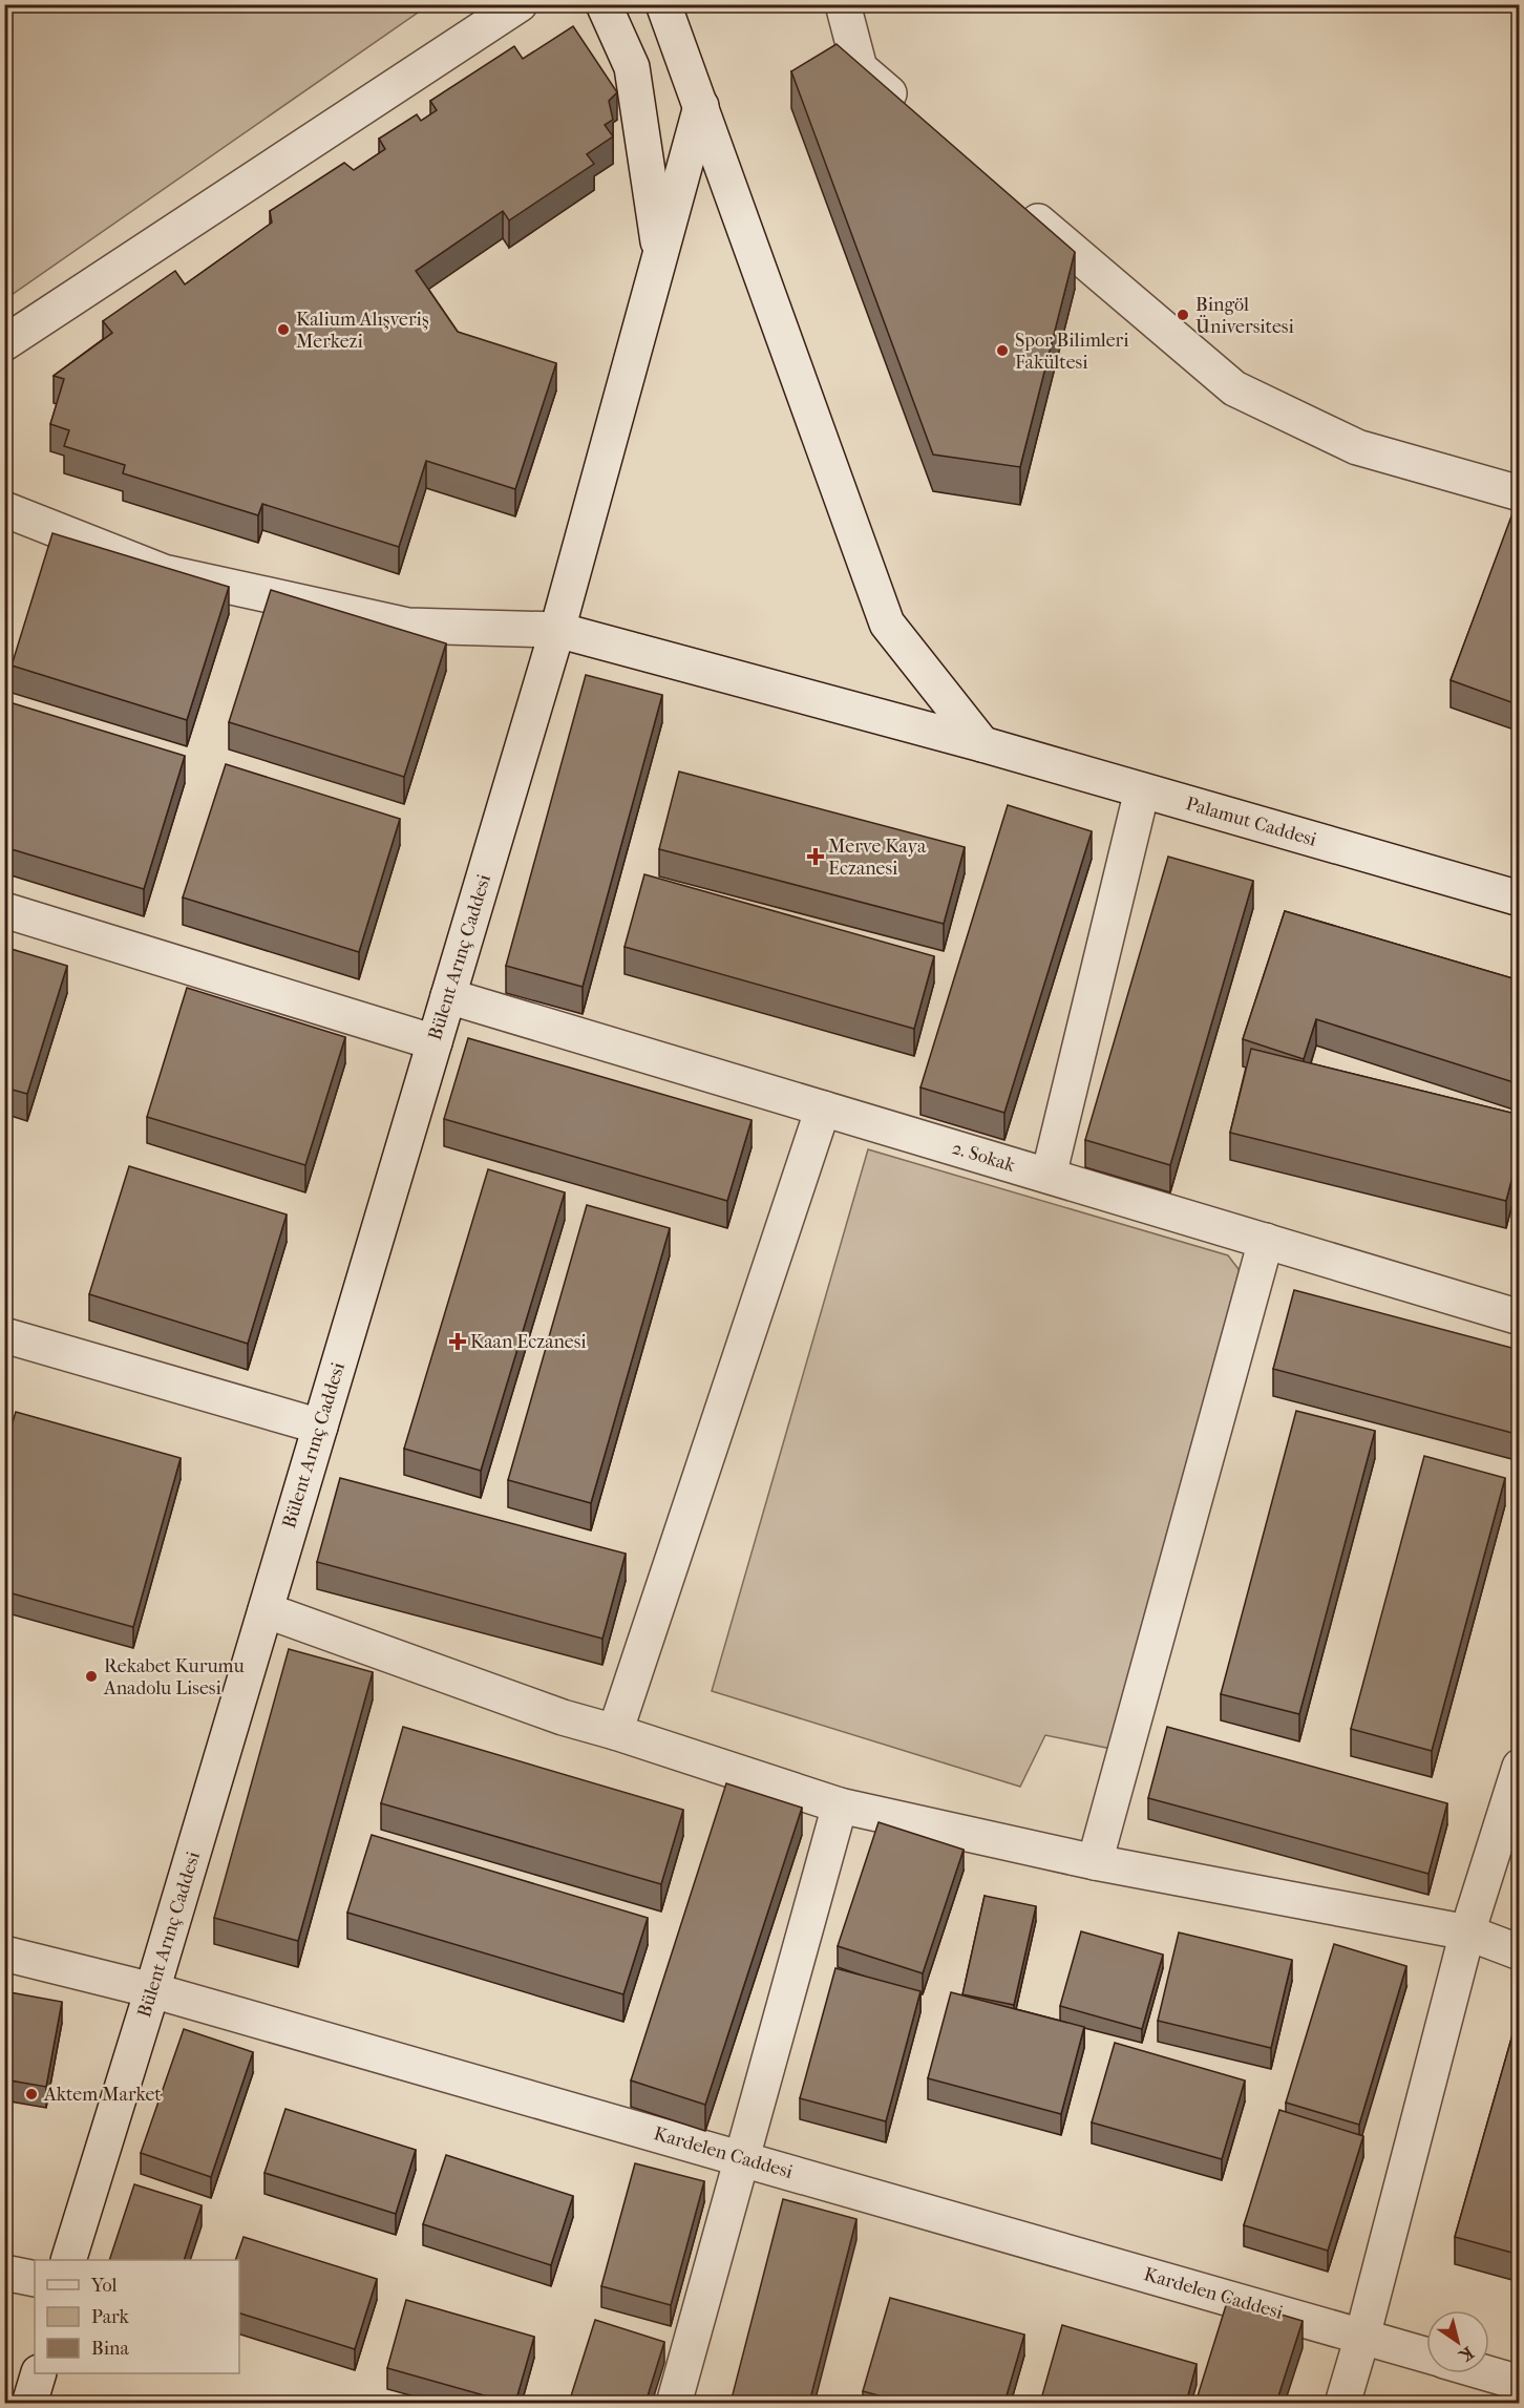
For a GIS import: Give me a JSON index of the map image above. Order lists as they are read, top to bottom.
{
  "streets": {
    "street": [
      "Palamut Caddesi",
      "Bülent Arınç Caddesi",
      "2. Sokak",
      "Kardelen Caddesi"
    ]
  },
  "crossings": [
    ["Palamut Caddesi", "Bülent Arınç Caddesi"],
    ["Bülent Arınç Caddesi", "2. Sokak"],
    ["Bülent Arınç Caddesi", "Kardelen Caddesi"]
  ],
  "places": {
    "other": [
      "Bingöl Üniversitesi",
      "Kalium Alışveriş Merkezi",
      "Spor Bilimleri Fakültesi",
      "Rekabet Kurumu Anadolu Lisesi",
      "Aktem Market"
    ],
    "health": ["Merve Kaya Eczanesi", "Kaan Eczanesi"]
  },
  "legend": ["Yol", "Park", "Bina"],
  "north": "bottom right"
}
